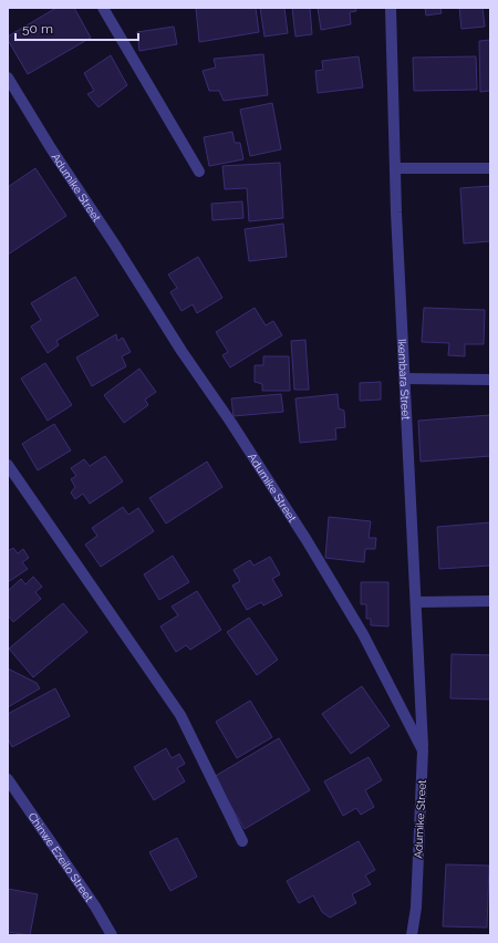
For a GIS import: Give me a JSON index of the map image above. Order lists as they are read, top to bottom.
{
  "streets": {
    "street": ["Adumike Street", "Ikembara Street", "Chinwe Ezeilo Street"]
  },
  "crossings": [
    ["Adumike Street", "Ikembara Street"]
  ],
  "scale_bar": "50 m"
}
